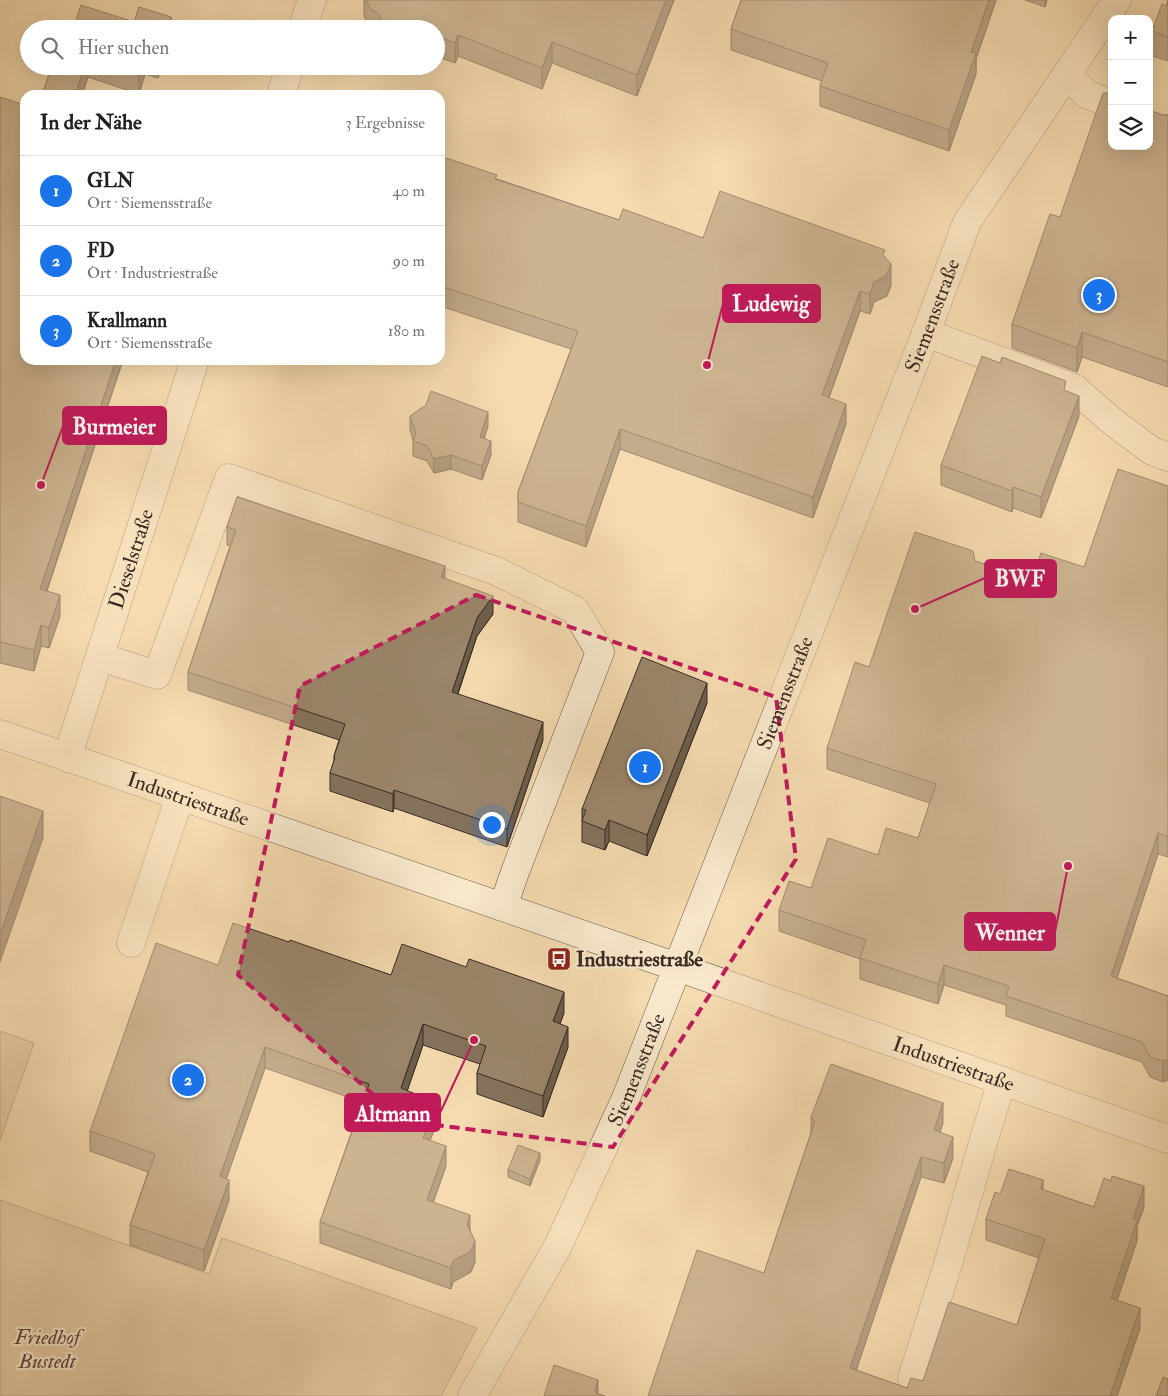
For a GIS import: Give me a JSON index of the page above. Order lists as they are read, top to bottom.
{
  "streets": {
    "street": ["Siemensstraße", "Dieselstraße", "Industriestraße"]
  },
  "crossings": [
    ["Siemensstraße", "Industriestraße"],
    ["Dieselstraße", "Industriestraße"]
  ],
  "parks": ["Friedhof Bustedt"],
  "places": {
    "other": [
      "Ludewig",
      "Burmeier",
      "BWF",
      "Wenner",
      "Altmann"
    ],
    "bus stop": ["Industriestraße"]
  },
  "page": {
    "map_buttons": ["+", "−"],
    "search": "Hier suchen",
    "heading": ["In der Nähe", "3 Ergebnisse"],
    "list": [
      {
        "mark": "1",
        "name": "GLN",
        "note": "Ort · Siemensstraße",
        "value": "40 m"
      },
      {
        "mark": "2",
        "name": "FD",
        "note": "Ort · Industriestraße",
        "value": "90 m"
      },
      {
        "mark": "3",
        "name": "Krallmann",
        "note": "Ort · Siemensstraße",
        "value": "180 m"
      }
    ],
    "pins": ["3", "1", "2"]
  }
}
